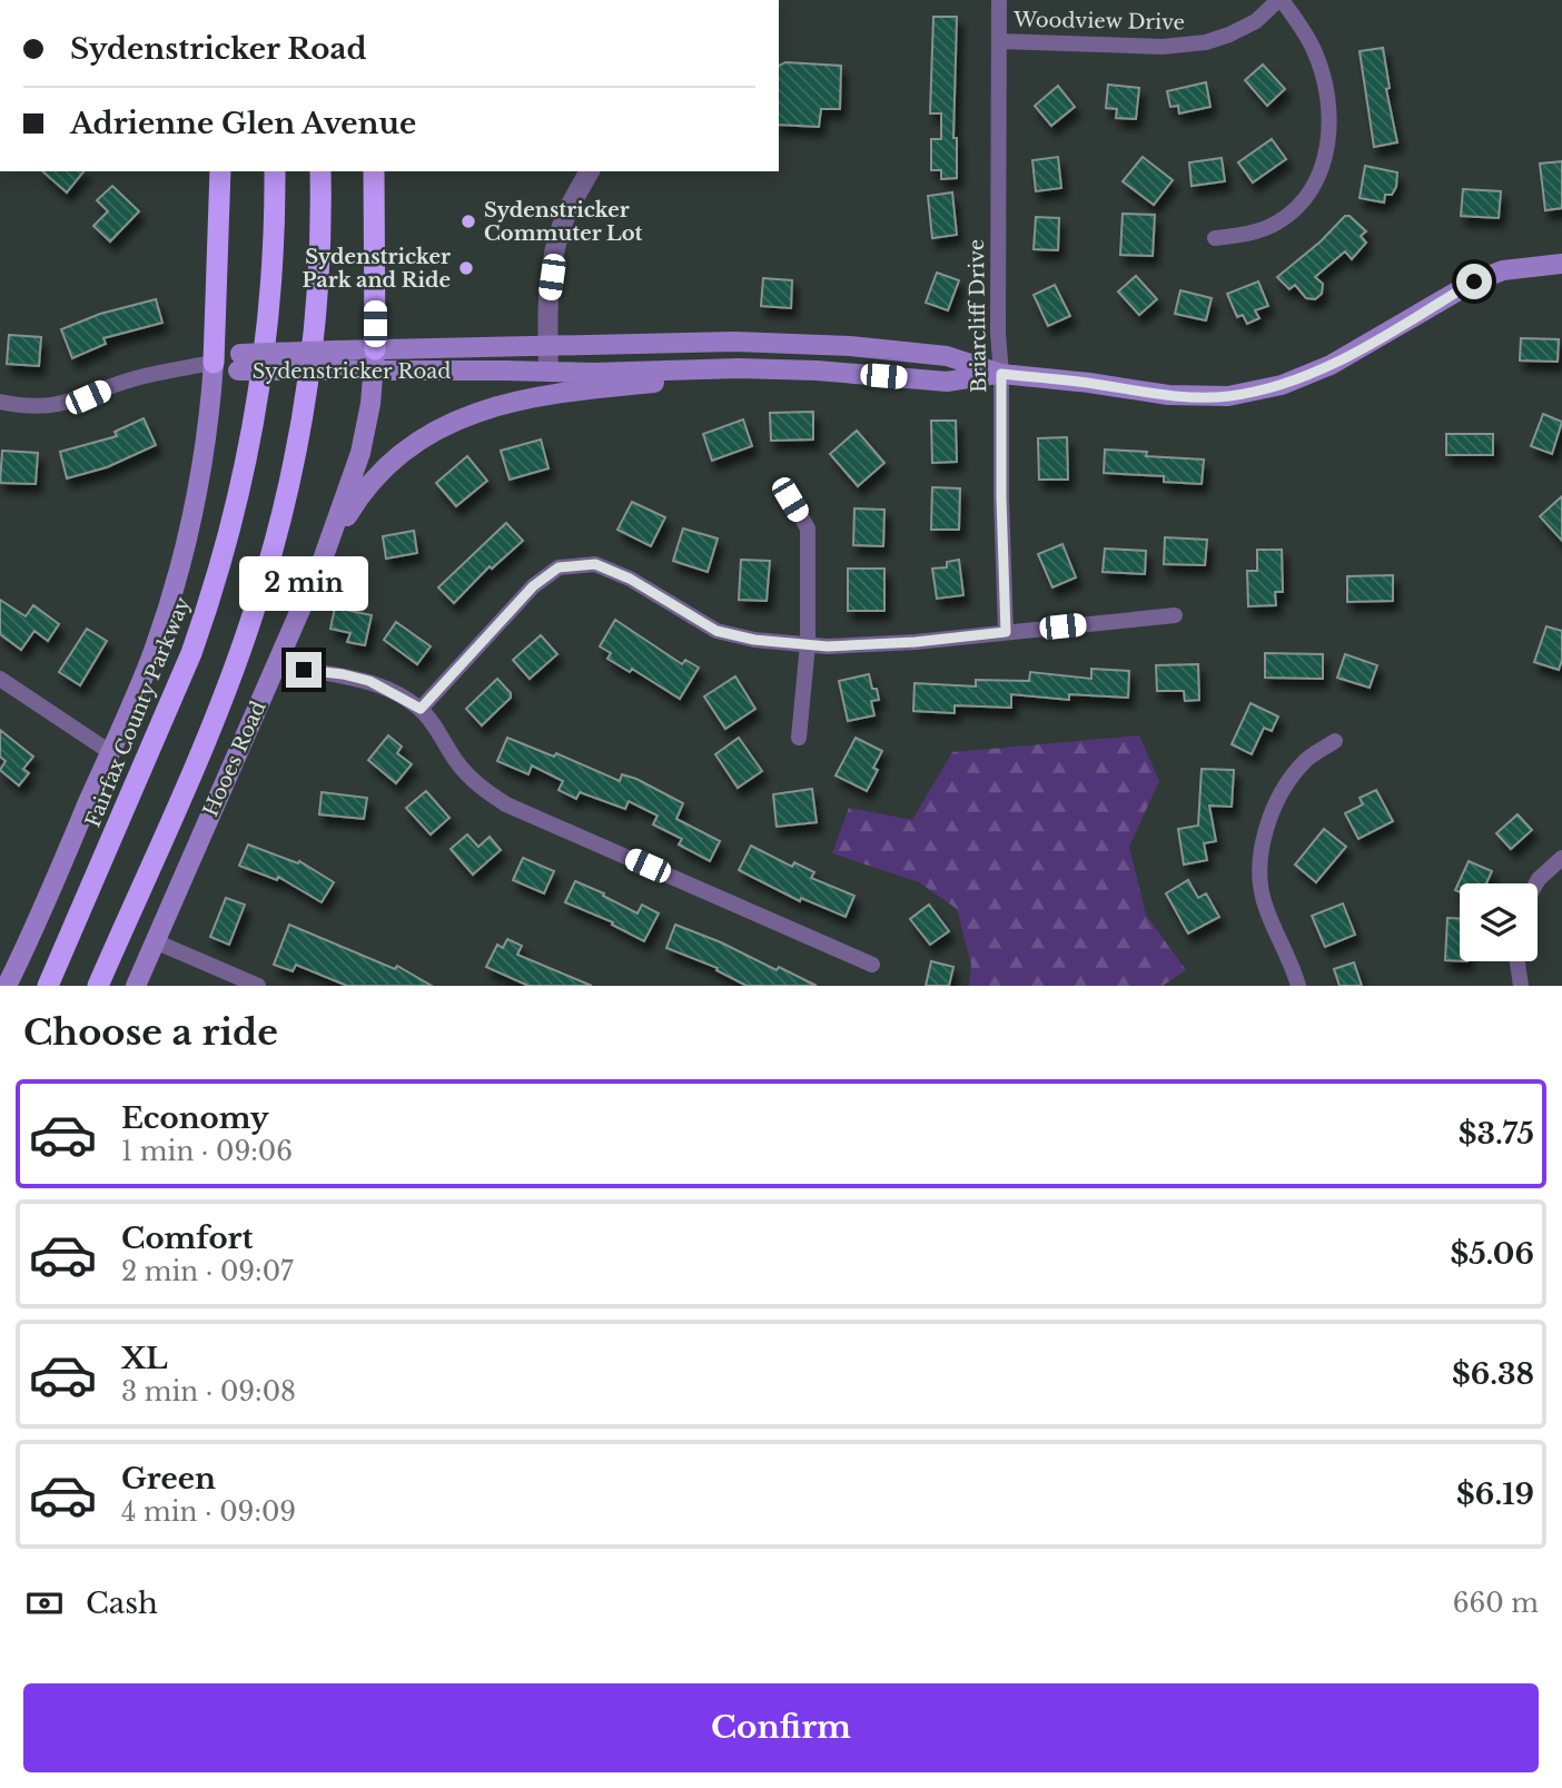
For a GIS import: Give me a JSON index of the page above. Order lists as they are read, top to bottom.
{
  "streets": {
    "highway": ["Fairfax County Parkway"],
    "main road": ["Sydenstricker Road", "Hooes Road"],
    "street": ["Woodview Drive", "Briarcliff Drive"]
  },
  "crossings": [
    ["Woodview Drive", "Briarcliff Drive"],
    ["Briarcliff Drive", "Sydenstricker Road"],
    ["Sydenstricker Road", "Hooes Road"]
  ],
  "places": ["Sydenstricker Commuter Lot", "Sydenstricker Park and Ride"],
  "page": {
    "banner": ["Sydenstricker Road", "Adrienne Glen Avenue"],
    "bubble": "2 min",
    "heading": "Choose a ride",
    "list": [
      {
        "name": "Economy",
        "note": "1 min · 09:06",
        "value": "$3.75"
      },
      {
        "name": "Comfort",
        "note": "2 min · 09:07",
        "value": "$5.06"
      },
      {
        "name": "XL",
        "note": "3 min · 09:08",
        "value": "$6.38"
      },
      {
        "name": "Green",
        "note": "4 min · 09:09",
        "value": "$6.19"
      }
    ],
    "pay": ["Cash", "660 m"],
    "buttons": "Confirm"
  }
}
